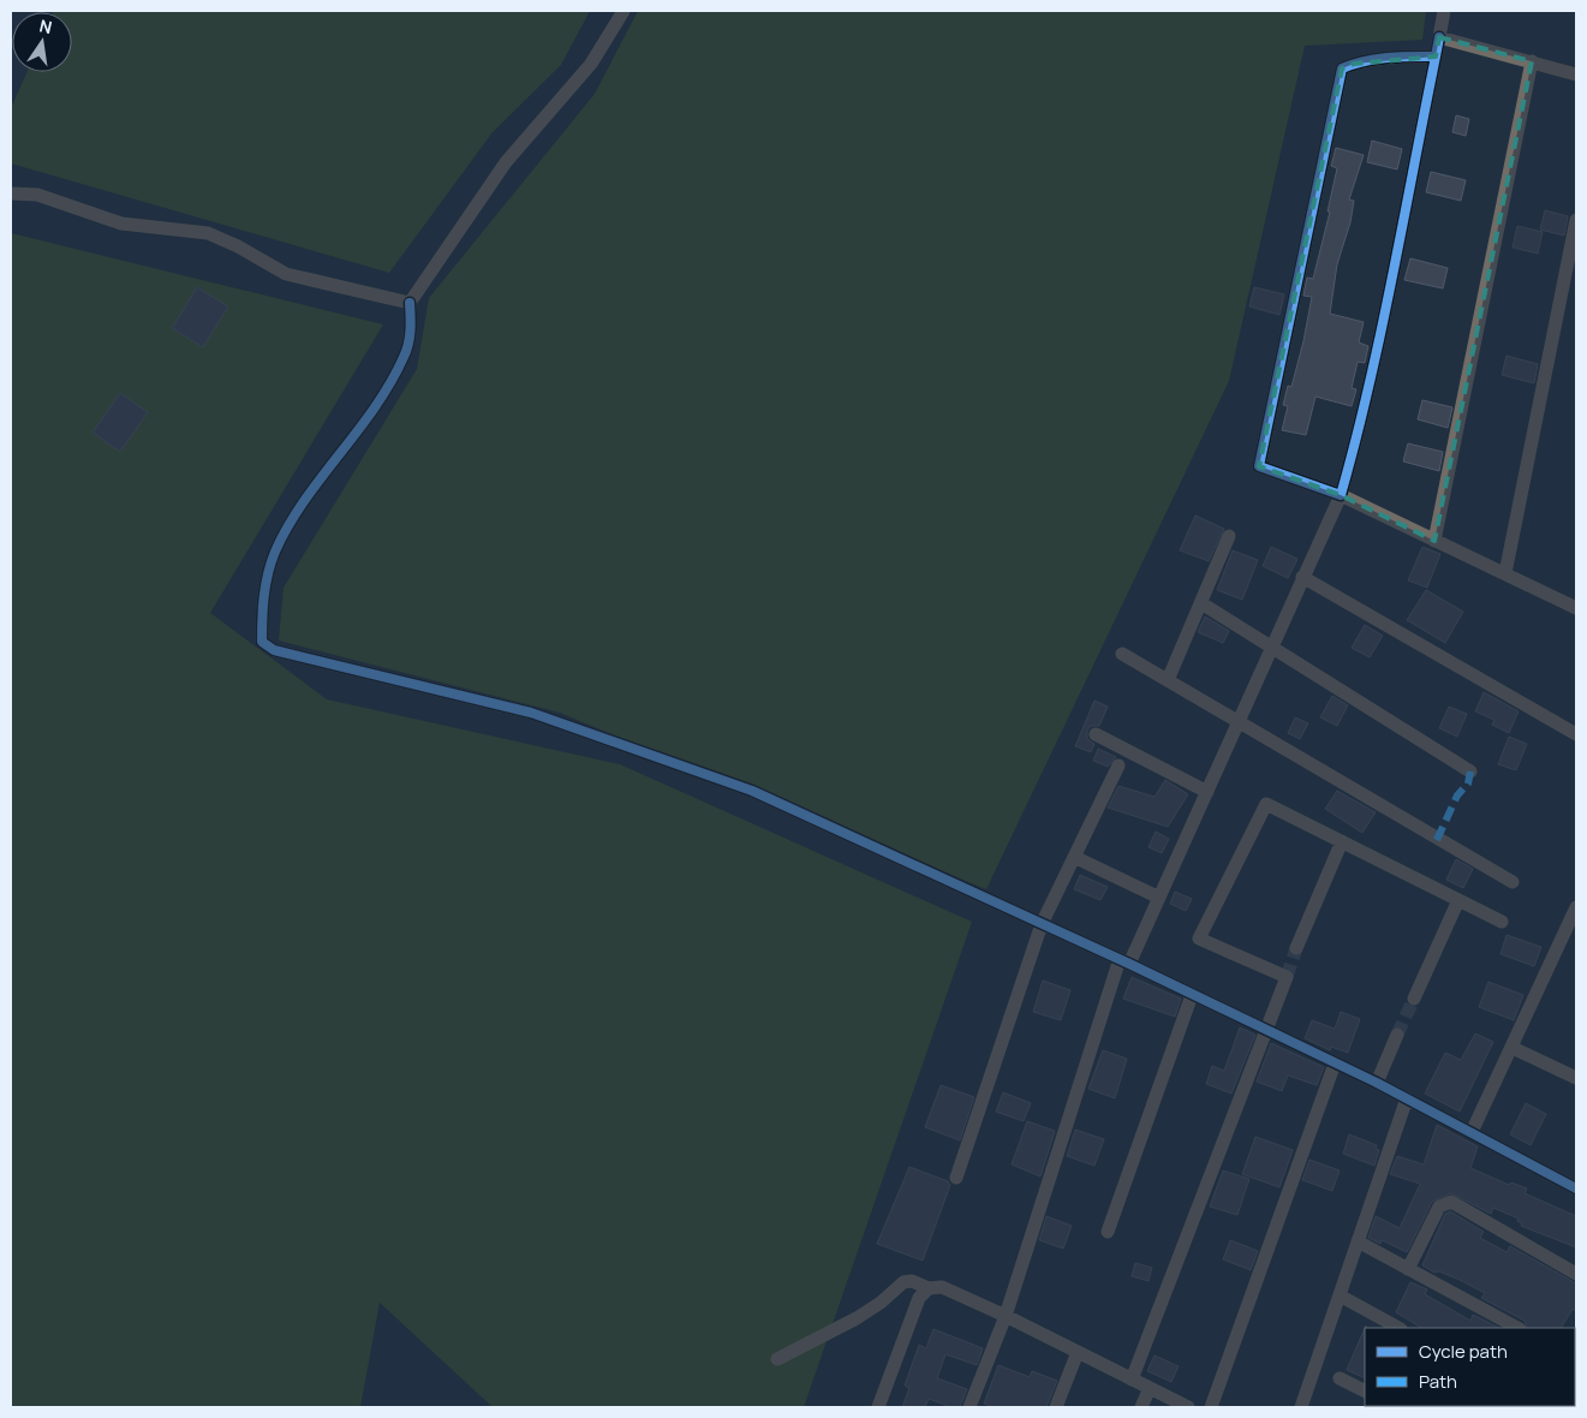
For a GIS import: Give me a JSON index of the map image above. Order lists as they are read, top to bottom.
{
  "legend": ["Cycle path", "Path"],
  "north": "top"
}
